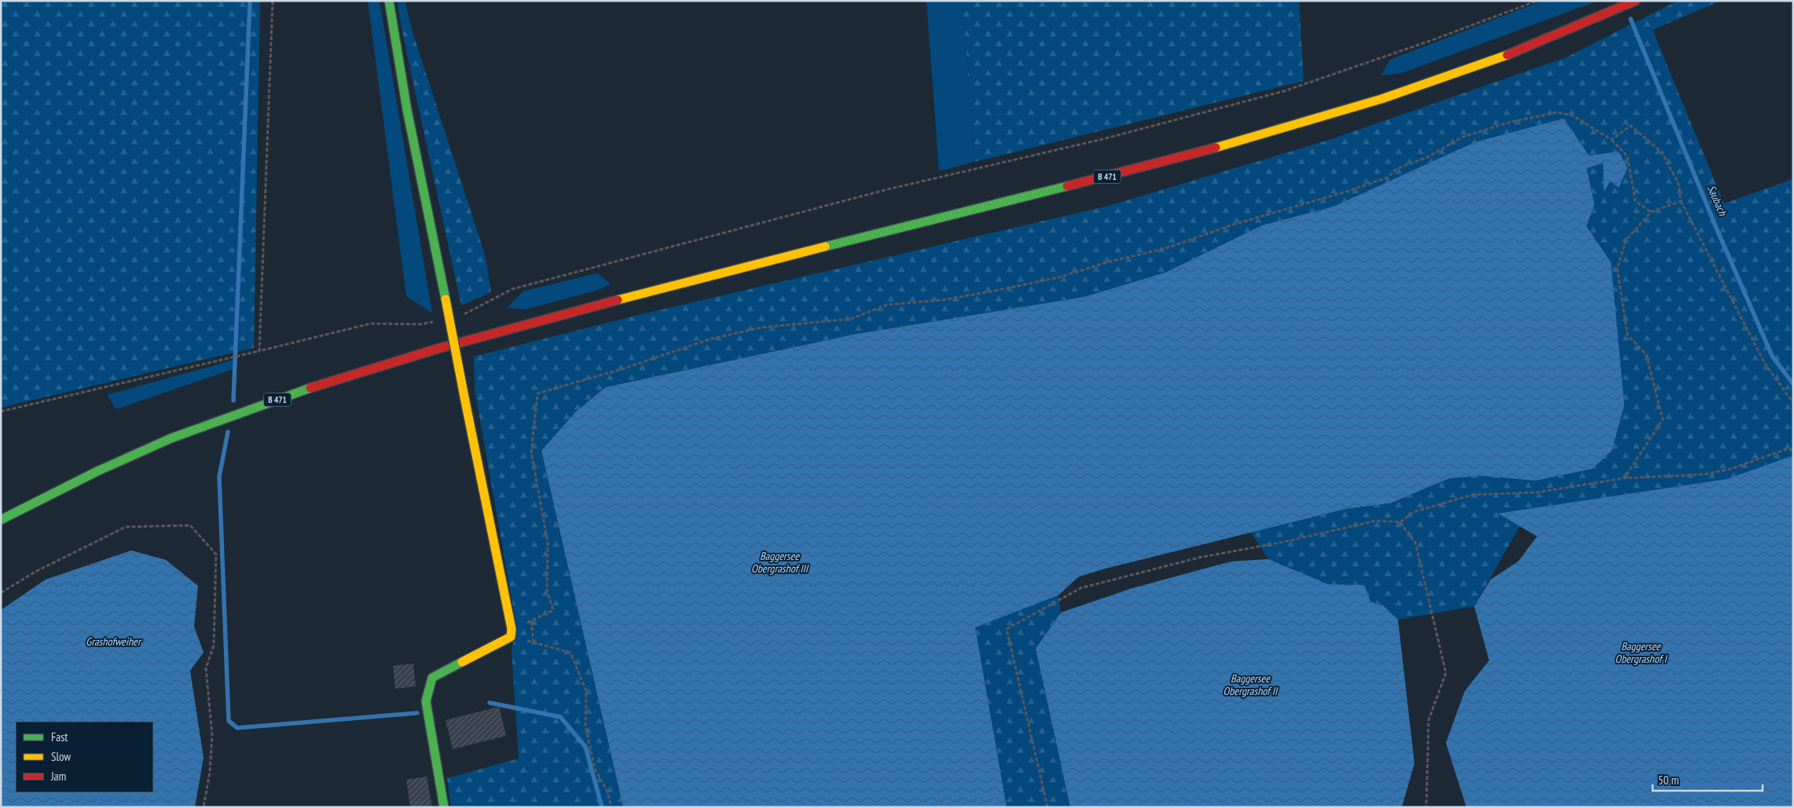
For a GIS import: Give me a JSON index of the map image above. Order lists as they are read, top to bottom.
{
  "streets": {
    "main road": ["B 471"]
  },
  "water": [
    "Saubach",
    "Baggersee Obergrashof III",
    "Grashofweiher",
    "Baggersee Obergrashof I",
    "Baggersee Obergrashof II"
  ],
  "legend": ["Fast", "Slow", "Jam"],
  "scale_bar": "50 m"
}
